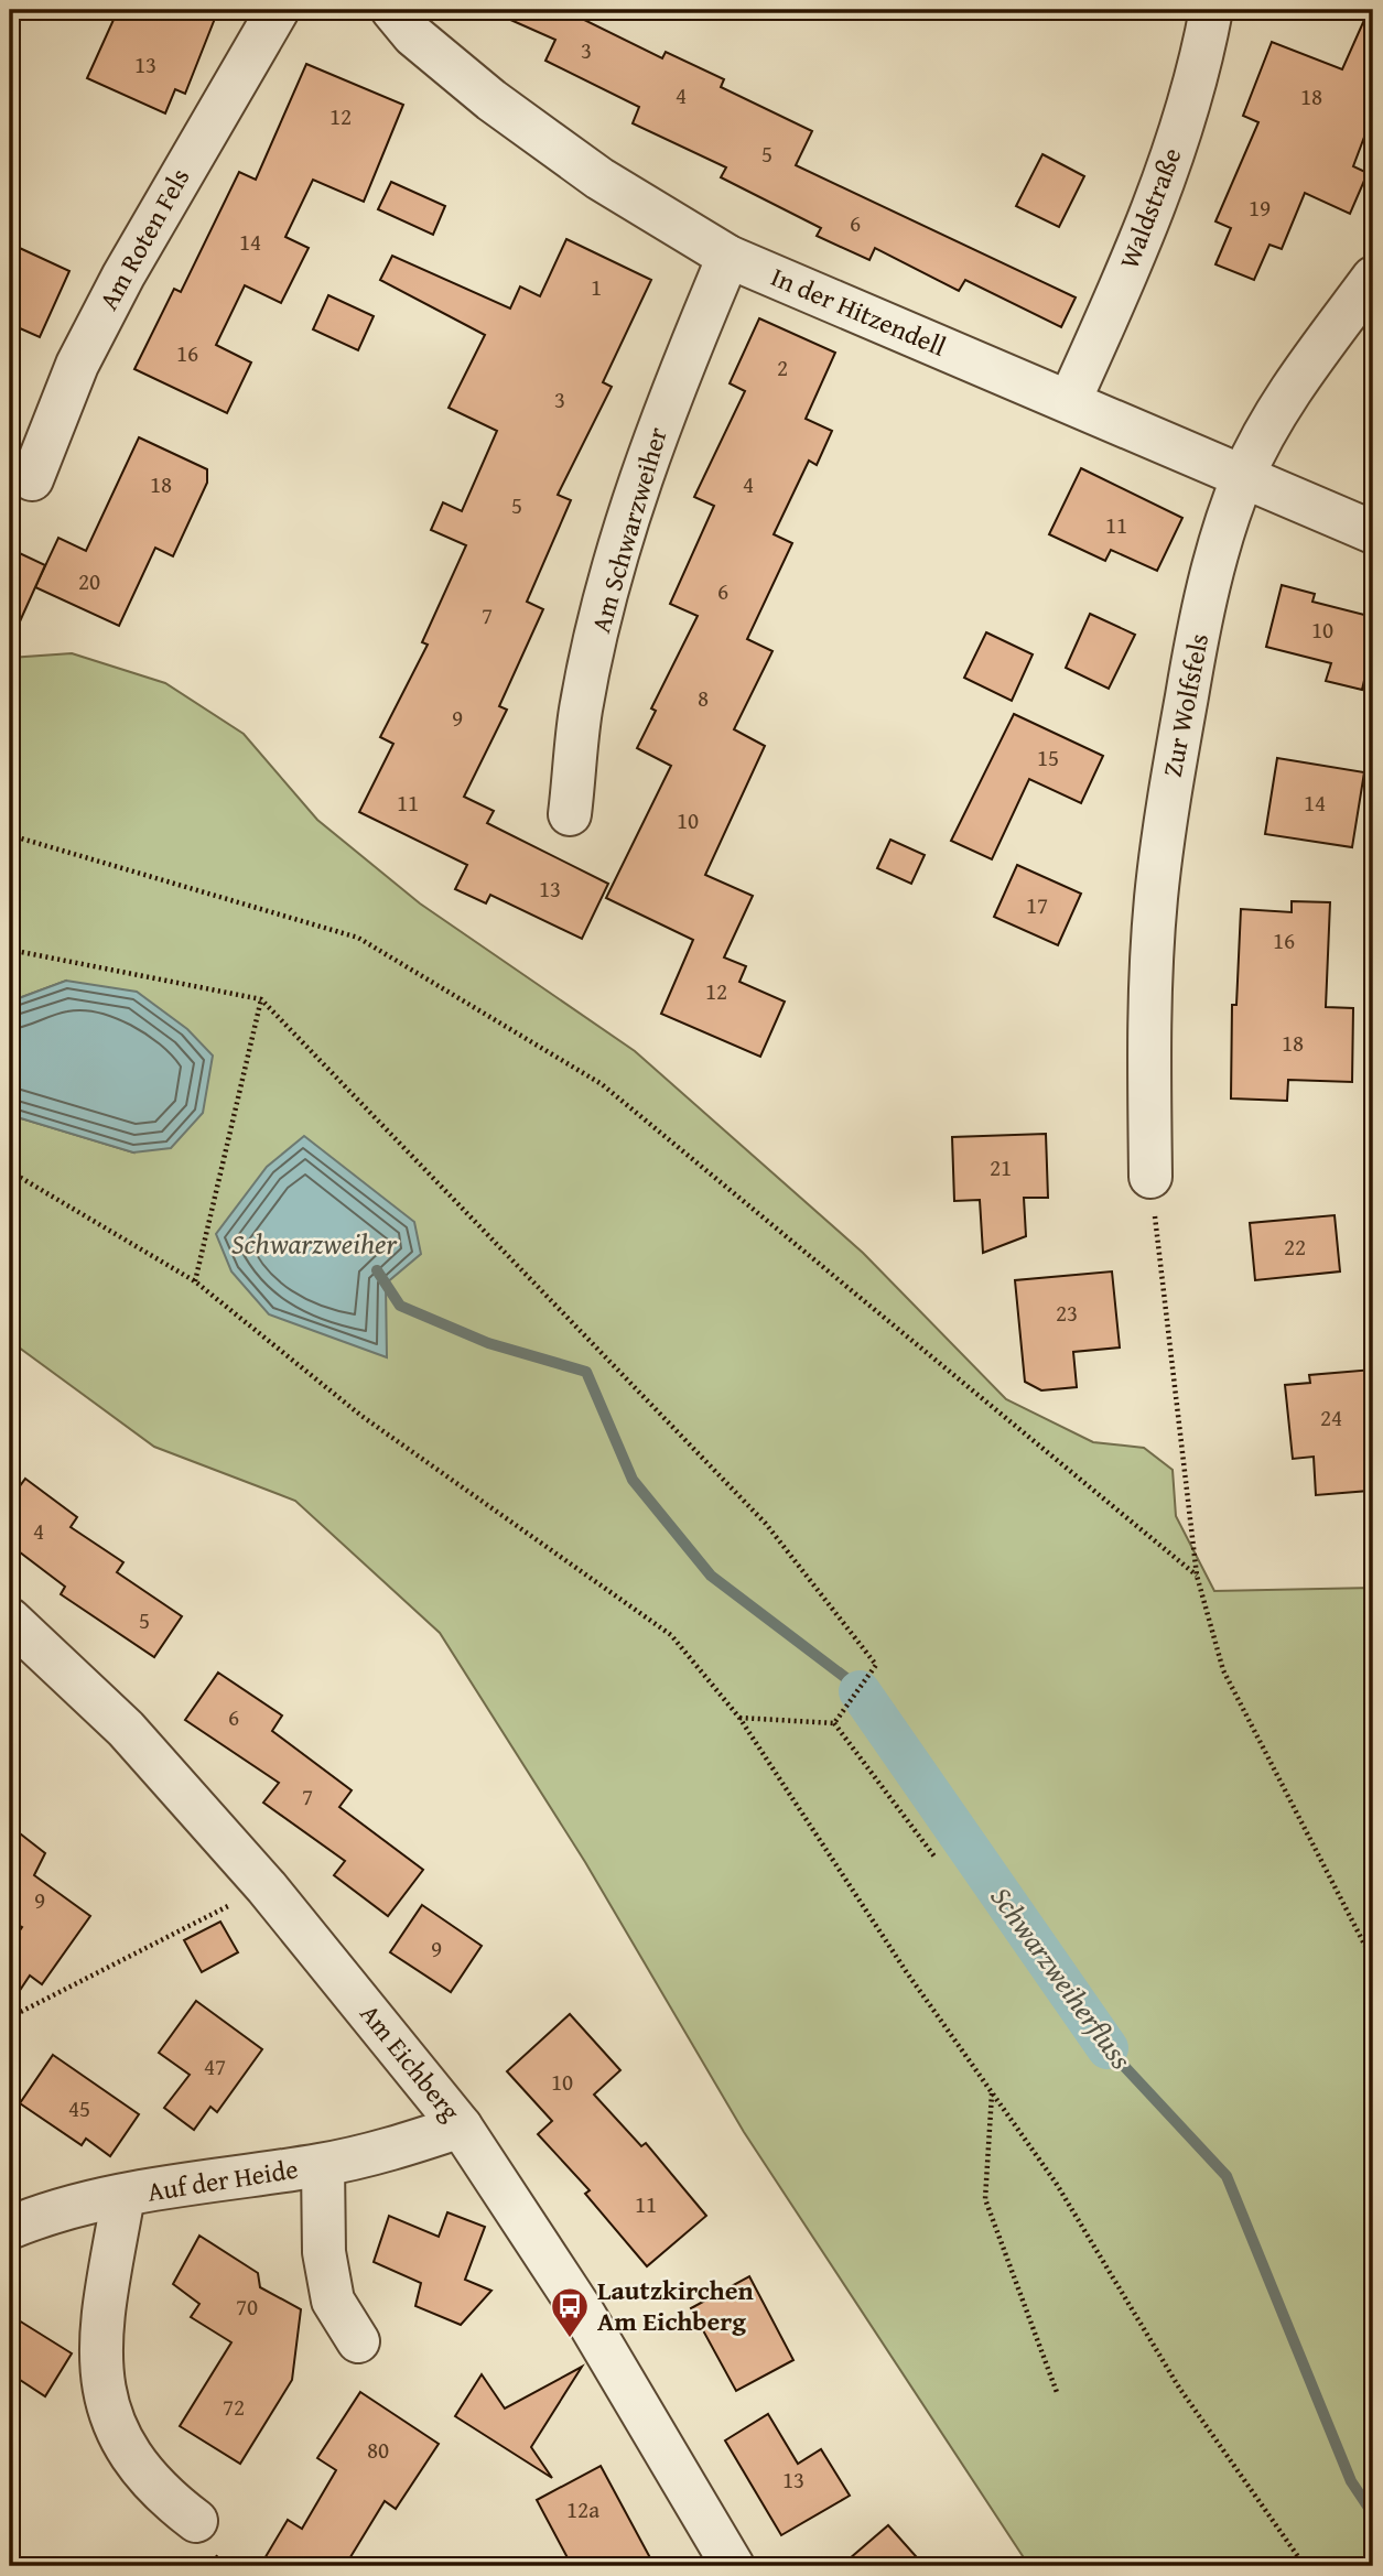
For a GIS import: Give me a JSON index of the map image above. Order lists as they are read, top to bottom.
{
  "streets": {
    "street": [
      "Waldstraße",
      "Am Roten Fels",
      "In der Hitzendell",
      "Am Schwarzweiher",
      "Zur Wolfsfels",
      "Am Eichberg",
      "Auf der Heide"
    ]
  },
  "crossings": [
    ["Waldstraße", "In der Hitzendell"],
    ["In der Hitzendell", "Am Schwarzweiher"],
    ["In der Hitzendell", "Zur Wolfsfels"],
    ["Am Eichberg", "Auf der Heide"]
  ],
  "water": ["Schwarzweiher", "Schwarzweiherfluss"],
  "places": {
    "bus stop": ["Lautzkirchen Am Eichberg"]
  },
  "house_numbers": [
    "3",
    "13",
    "4",
    "18",
    "12",
    "5",
    "19",
    "6",
    "14",
    "1",
    "16",
    "2",
    "3",
    "18",
    "4",
    "5",
    "11",
    "20",
    "6",
    "7",
    "10",
    "8",
    "9",
    "15",
    "11",
    "14",
    "10",
    "13",
    "17",
    "16",
    "12",
    "18",
    "21",
    "22",
    "23",
    "24",
    "4",
    "5",
    "6",
    "7",
    "9",
    "9",
    "47",
    "10",
    "45",
    "11",
    "70",
    "72",
    "80",
    "13",
    "12a"
  ]
}
